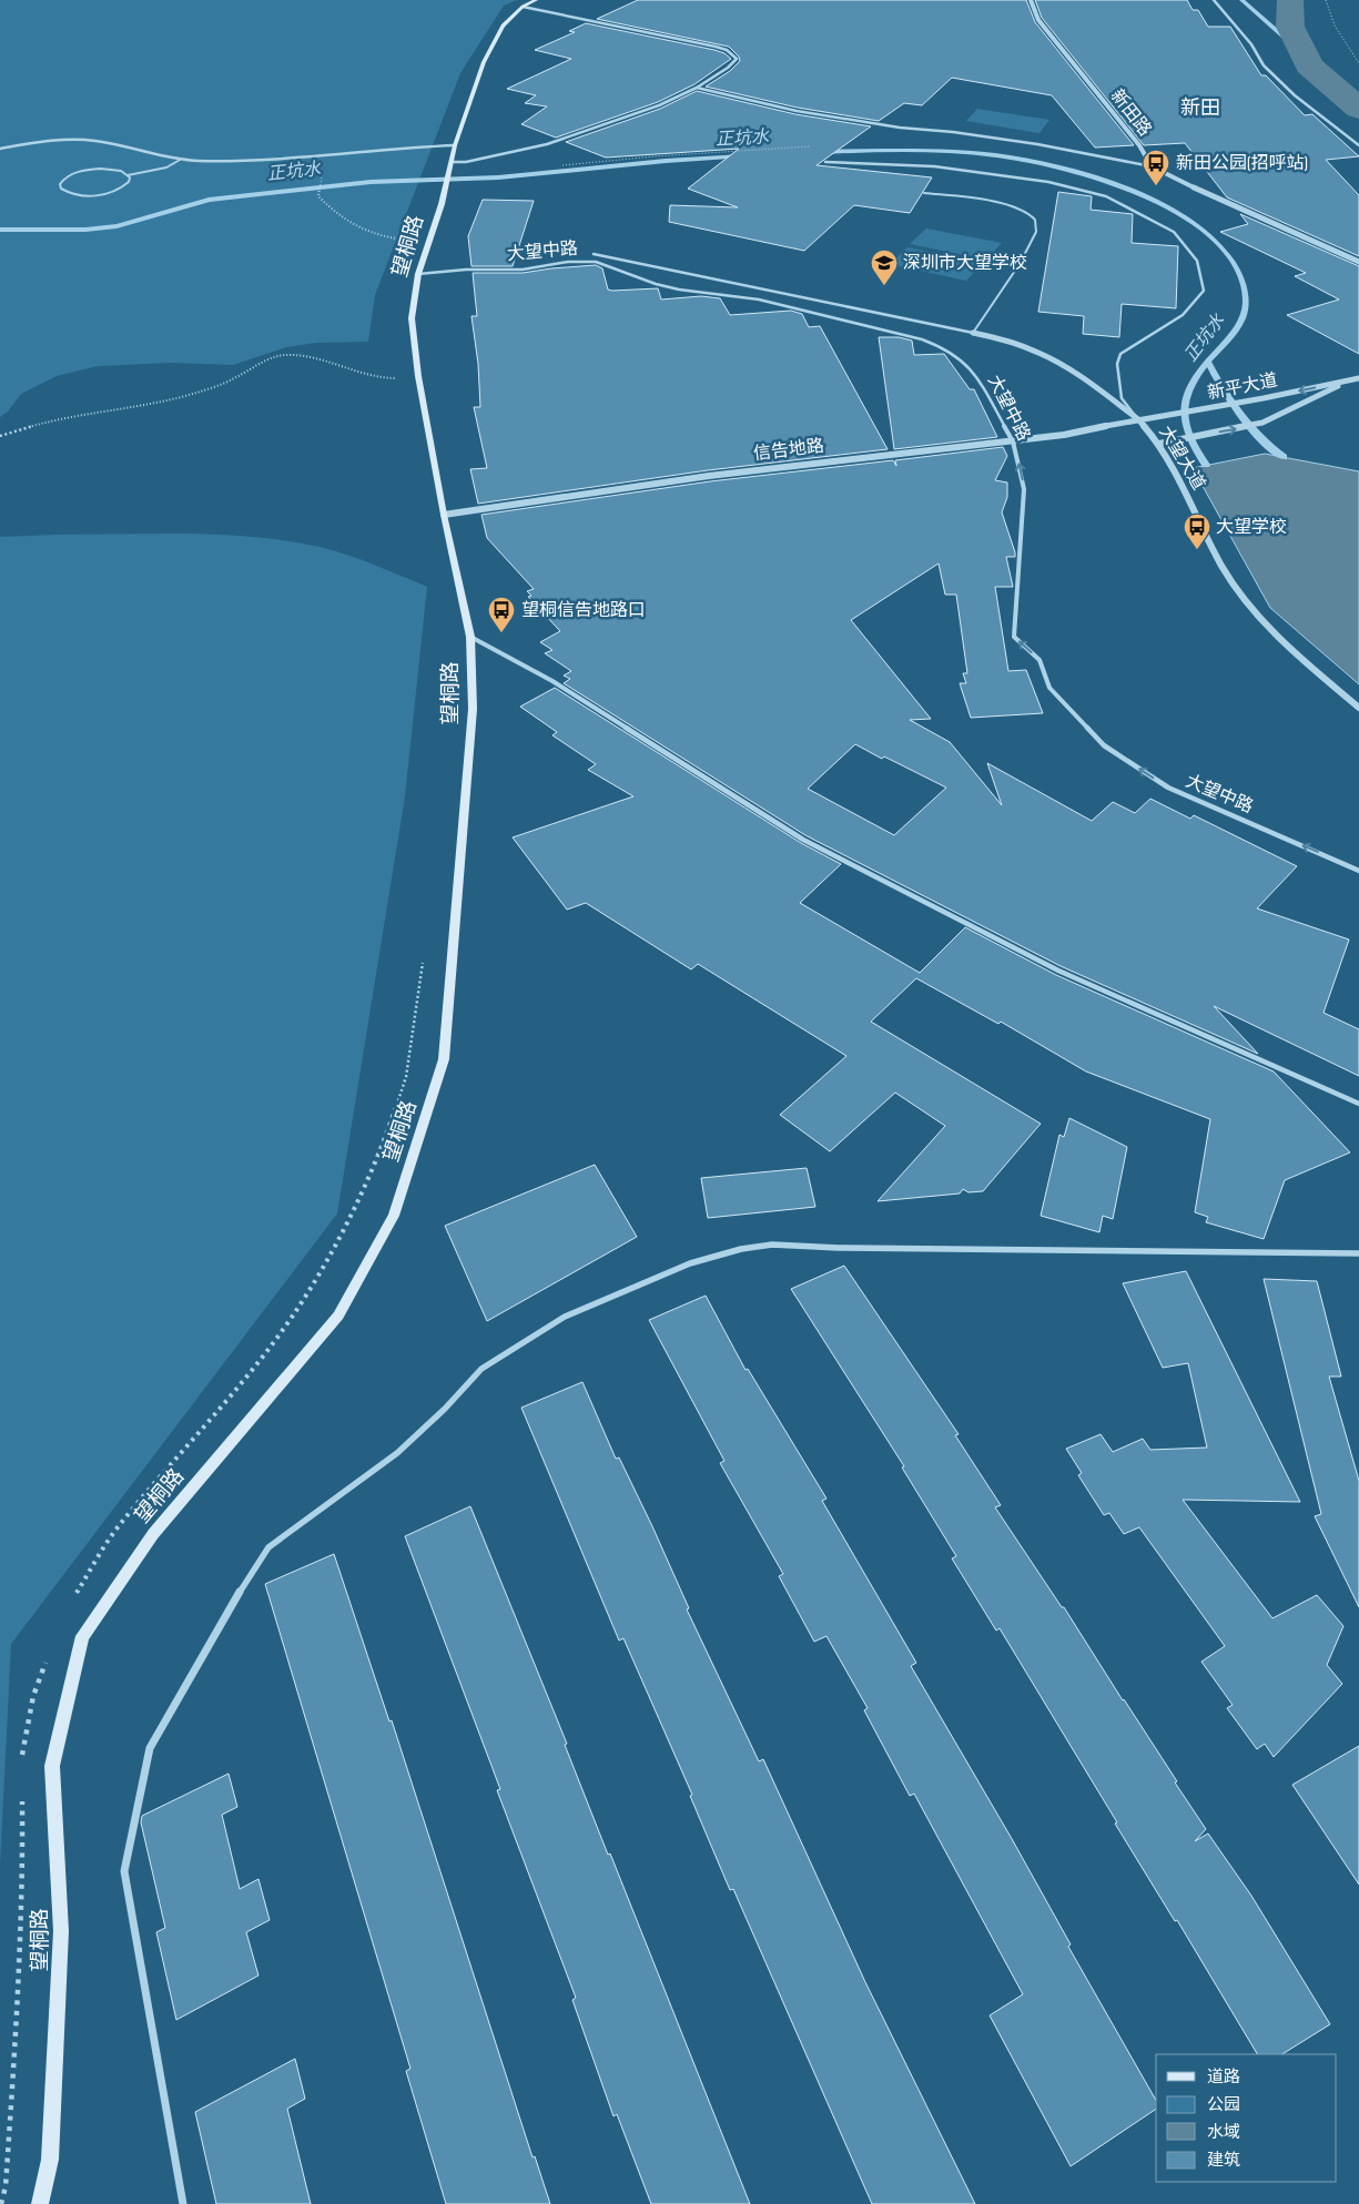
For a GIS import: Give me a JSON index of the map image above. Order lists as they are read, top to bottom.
{
  "streets": {
    "main road": ["望桐路"],
    "street": [
      "新田路",
      "大望中路",
      "新平大道",
      "信告地路",
      "大望大道"
    ]
  },
  "crossings": [
    ["望桐路", "大望中路"],
    ["望桐路", "信告地路"],
    ["大望中路", "信告地路"],
    ["新平大道", "信告地路"],
    ["新平大道", "大望大道"],
    ["信告地路", "大望大道"]
  ],
  "one_way": ["大望中路"],
  "districts": ["新田"],
  "water": ["正坑水"],
  "places": {
    "bus stop": ["新田公园(招呼站)", "大望学校", "望桐信告地路口"],
    "school or university": ["深圳市大望学校"]
  },
  "legend": [
    "道路",
    "公园",
    "水域",
    "建筑"
  ]
}
